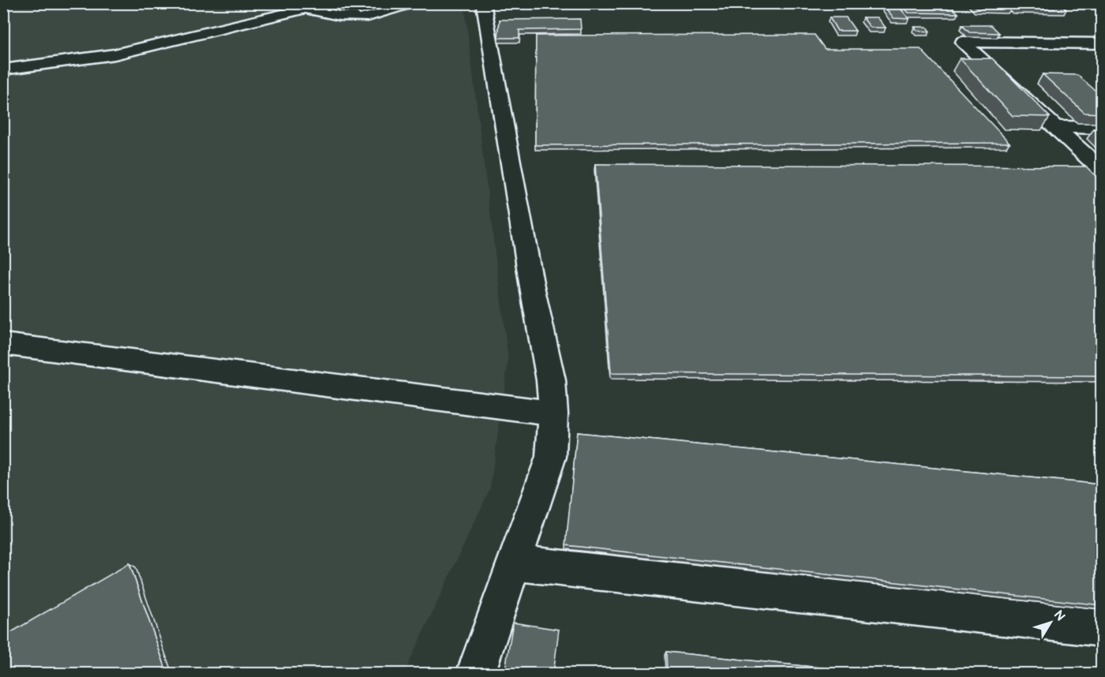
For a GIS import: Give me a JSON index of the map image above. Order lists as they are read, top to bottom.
{
  "north": "top right"
}
